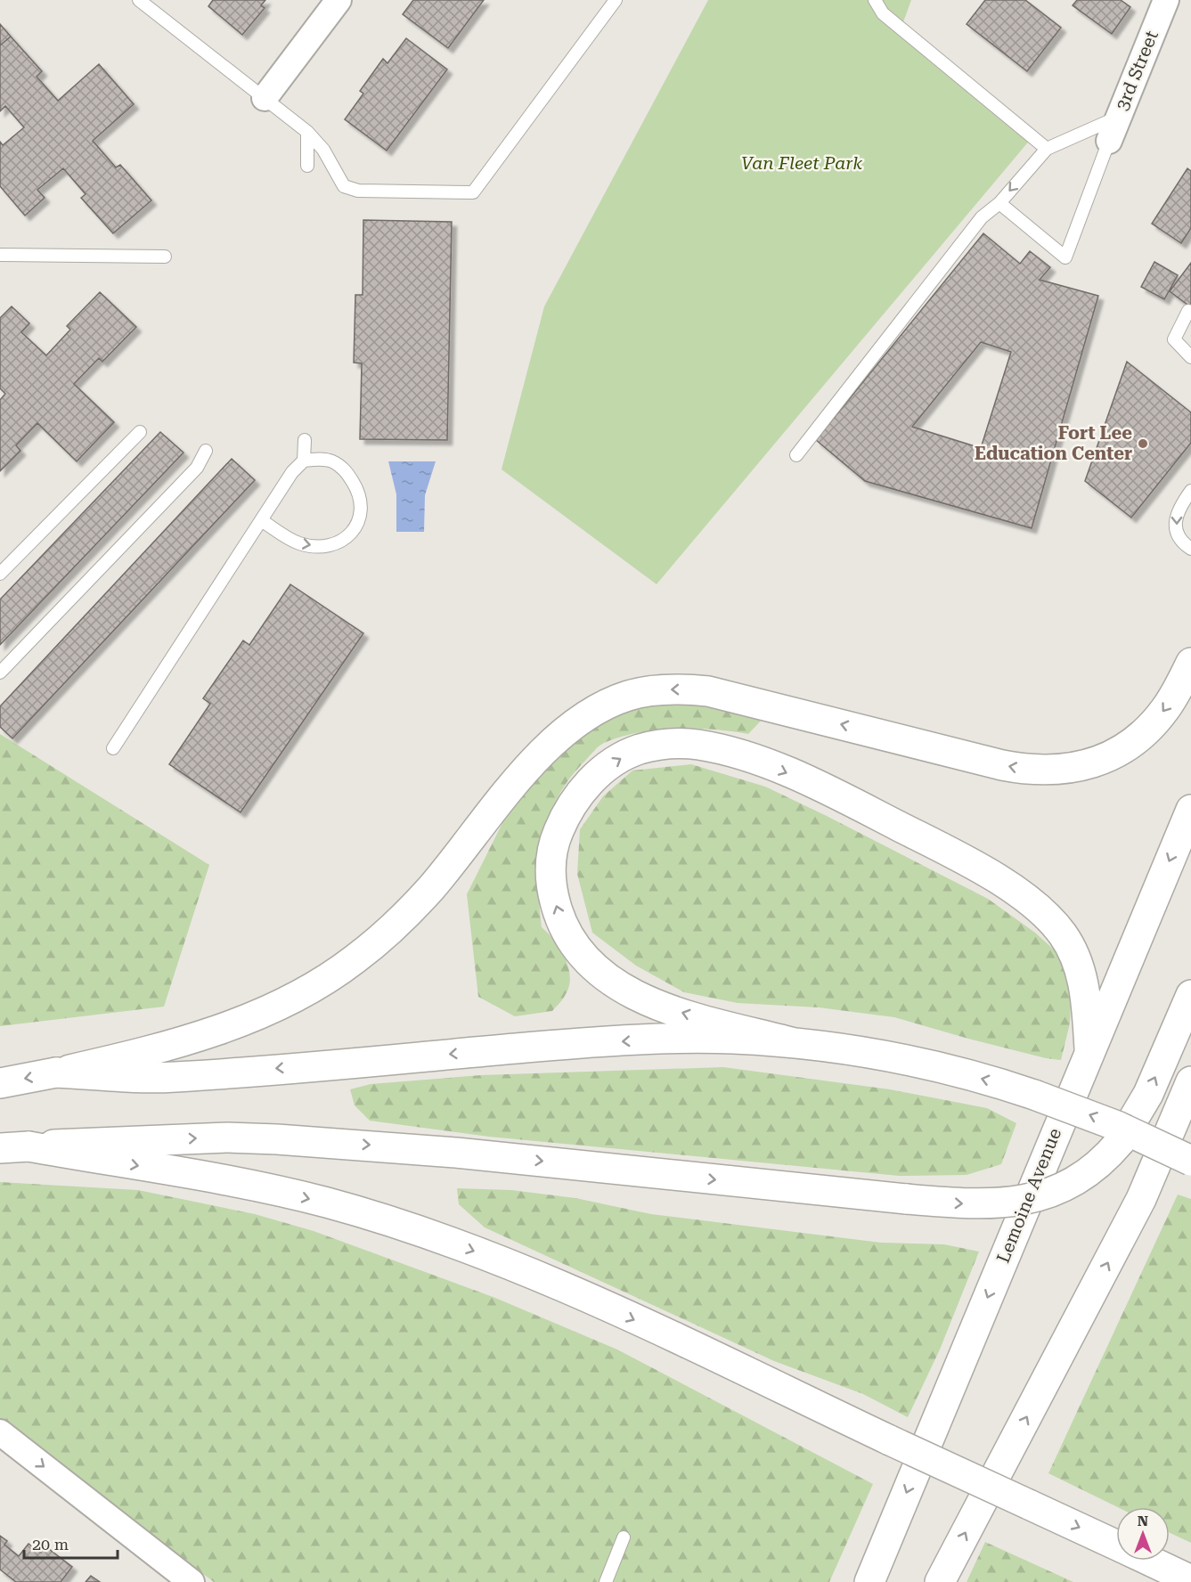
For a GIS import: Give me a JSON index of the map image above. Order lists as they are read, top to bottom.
{
  "streets": {
    "main road": ["Lemoine Avenue"],
    "street": ["3rd Street"]
  },
  "parks": ["Van Fleet Park"],
  "places": ["Fort Lee Education Center"],
  "scale_bar": "20 m",
  "north": "top"
}
